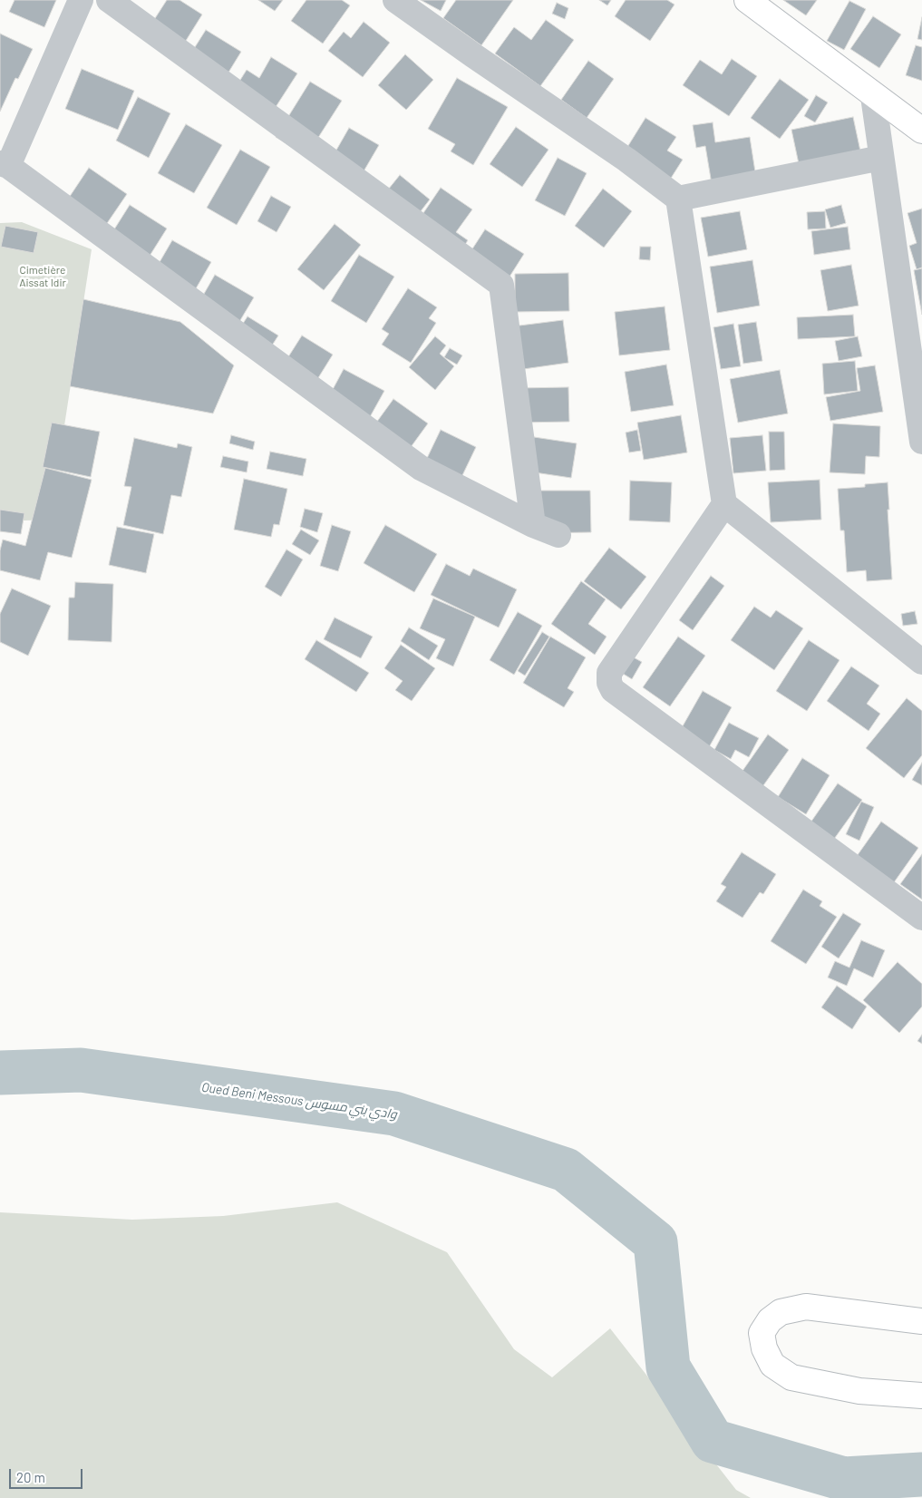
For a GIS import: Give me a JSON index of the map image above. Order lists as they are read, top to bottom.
{
  "water": ["Oued Beni Messous وادي بني مسوس"],
  "parks": ["Cimetière Aissat Idir"],
  "scale_bar": "20 m"
}
